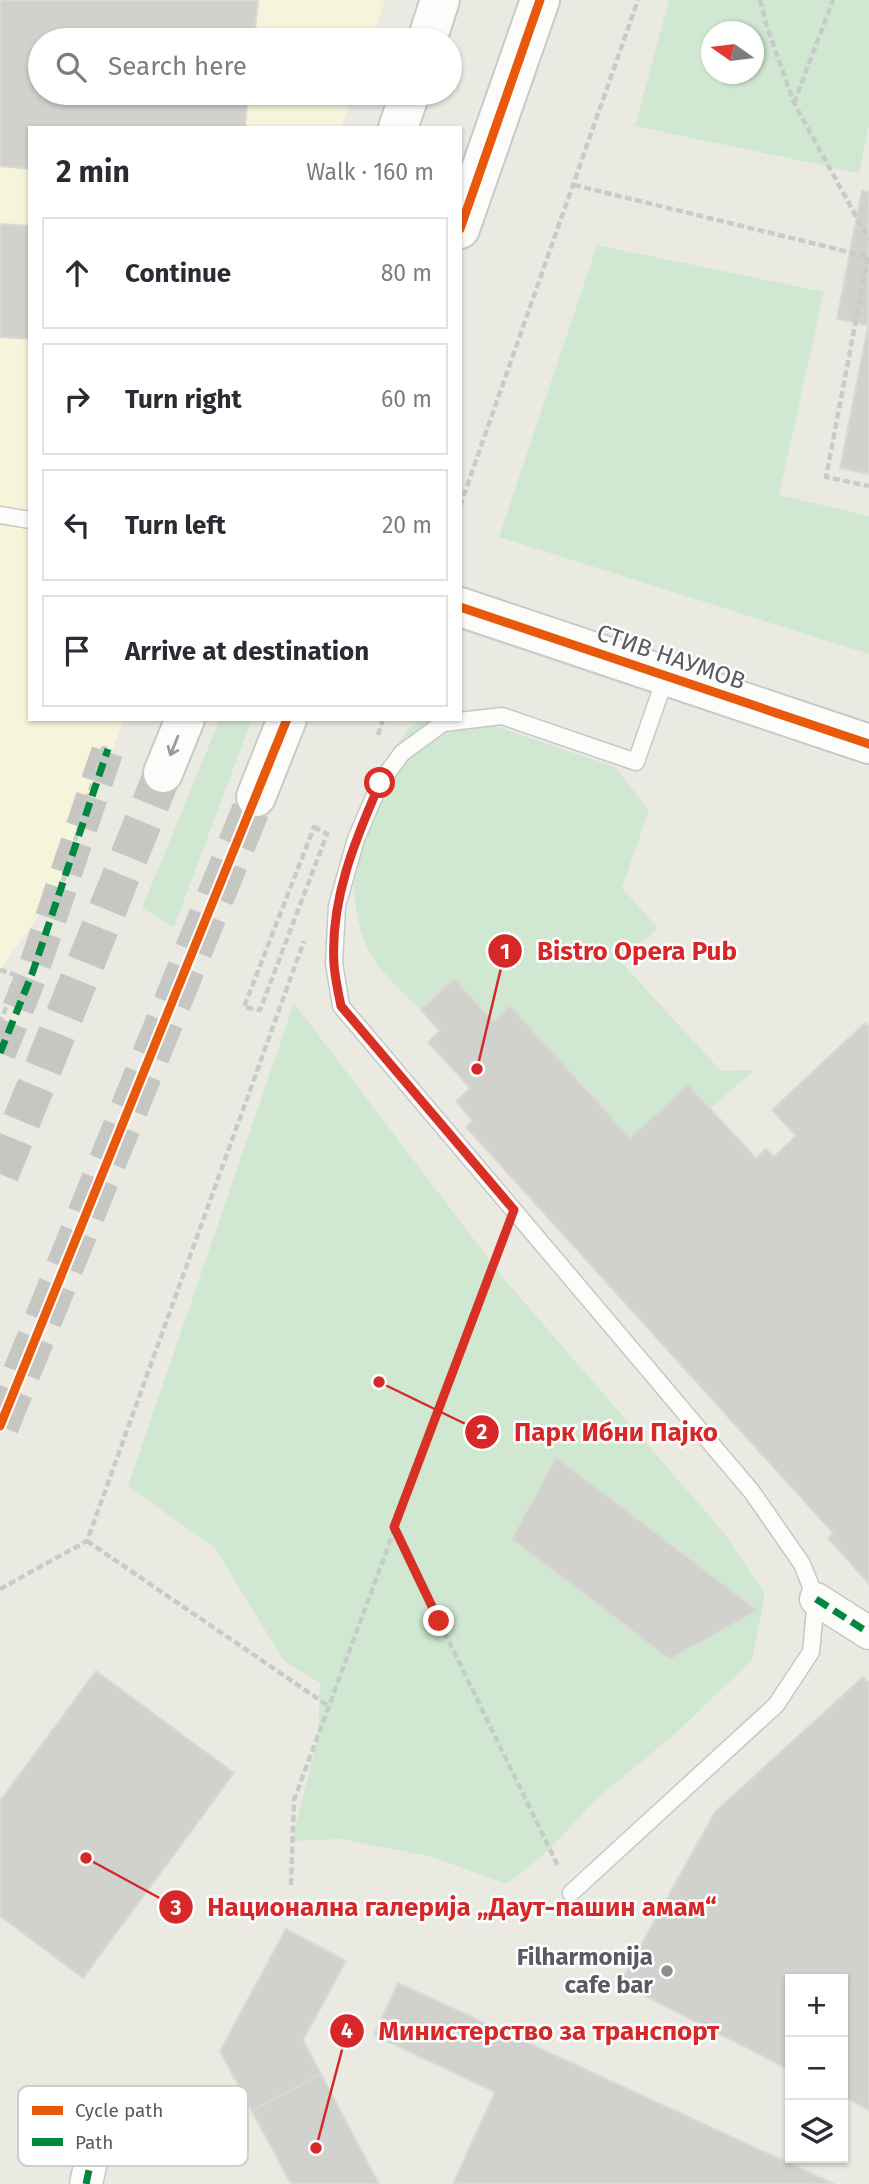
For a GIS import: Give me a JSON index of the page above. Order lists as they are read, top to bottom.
{
  "streets": {
    "street": ["СТИВ НАУМОВ"]
  },
  "places": [
    "Bistro Opera Pub",
    "Парк Ибни Пајко",
    "Национална галерија „Даут-пашин амам“",
    "Filharmonija cafe bar",
    "Министерство за транспорт"
  ],
  "legend": ["Cycle path", "Path"],
  "north": "left",
  "page": {
    "search": "Search here",
    "heading": ["2 min", "Walk · 160 m"],
    "list": [
      ["Continue", "80 m"],
      ["Turn right", "60 m"],
      ["Turn left", "20 m"],
      "Arrive at destination"
    ],
    "map_buttons": ["+", "−"]
  }
}
